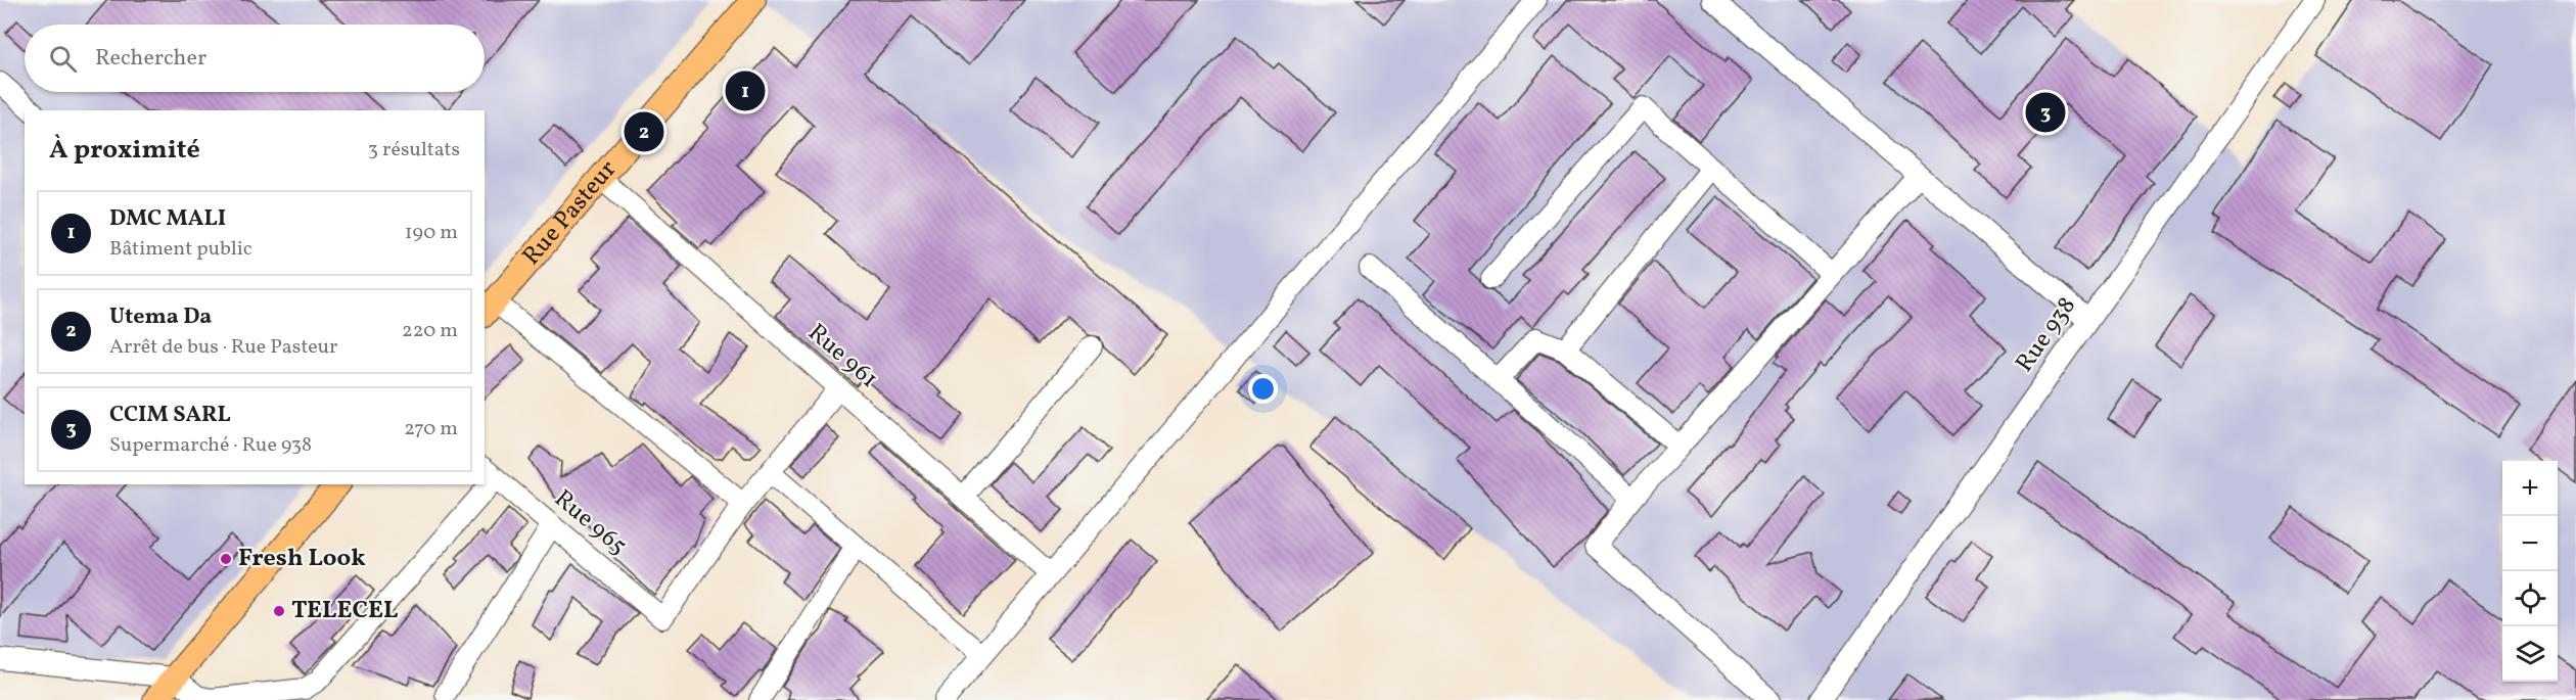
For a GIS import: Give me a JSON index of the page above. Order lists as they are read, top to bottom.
{
  "streets": {
    "main road": ["Rue Pasteur"],
    "street": ["Rue 938", "Rue 961", "Rue 965"]
  },
  "crossings": [
    ["Rue Pasteur", "Rue 961"]
  ],
  "places": ["Fresh Look", "TELECEL"],
  "page": {
    "search": "Rechercher",
    "pins": ["1", "3", "2"],
    "heading": ["À proximité", "3 résultats"],
    "list": [
      {
        "mark": "1",
        "name": "DMC MALI",
        "note": "Bâtiment public",
        "value": "190 m"
      },
      {
        "mark": "2",
        "name": "Utema Da",
        "note": "Arrêt de bus · Rue Pasteur",
        "value": "220 m"
      },
      {
        "mark": "3",
        "name": "CCIM SARL",
        "note": "Supermarché · Rue 938",
        "value": "270 m"
      }
    ],
    "map_buttons": ["+", "−"]
  }
}
